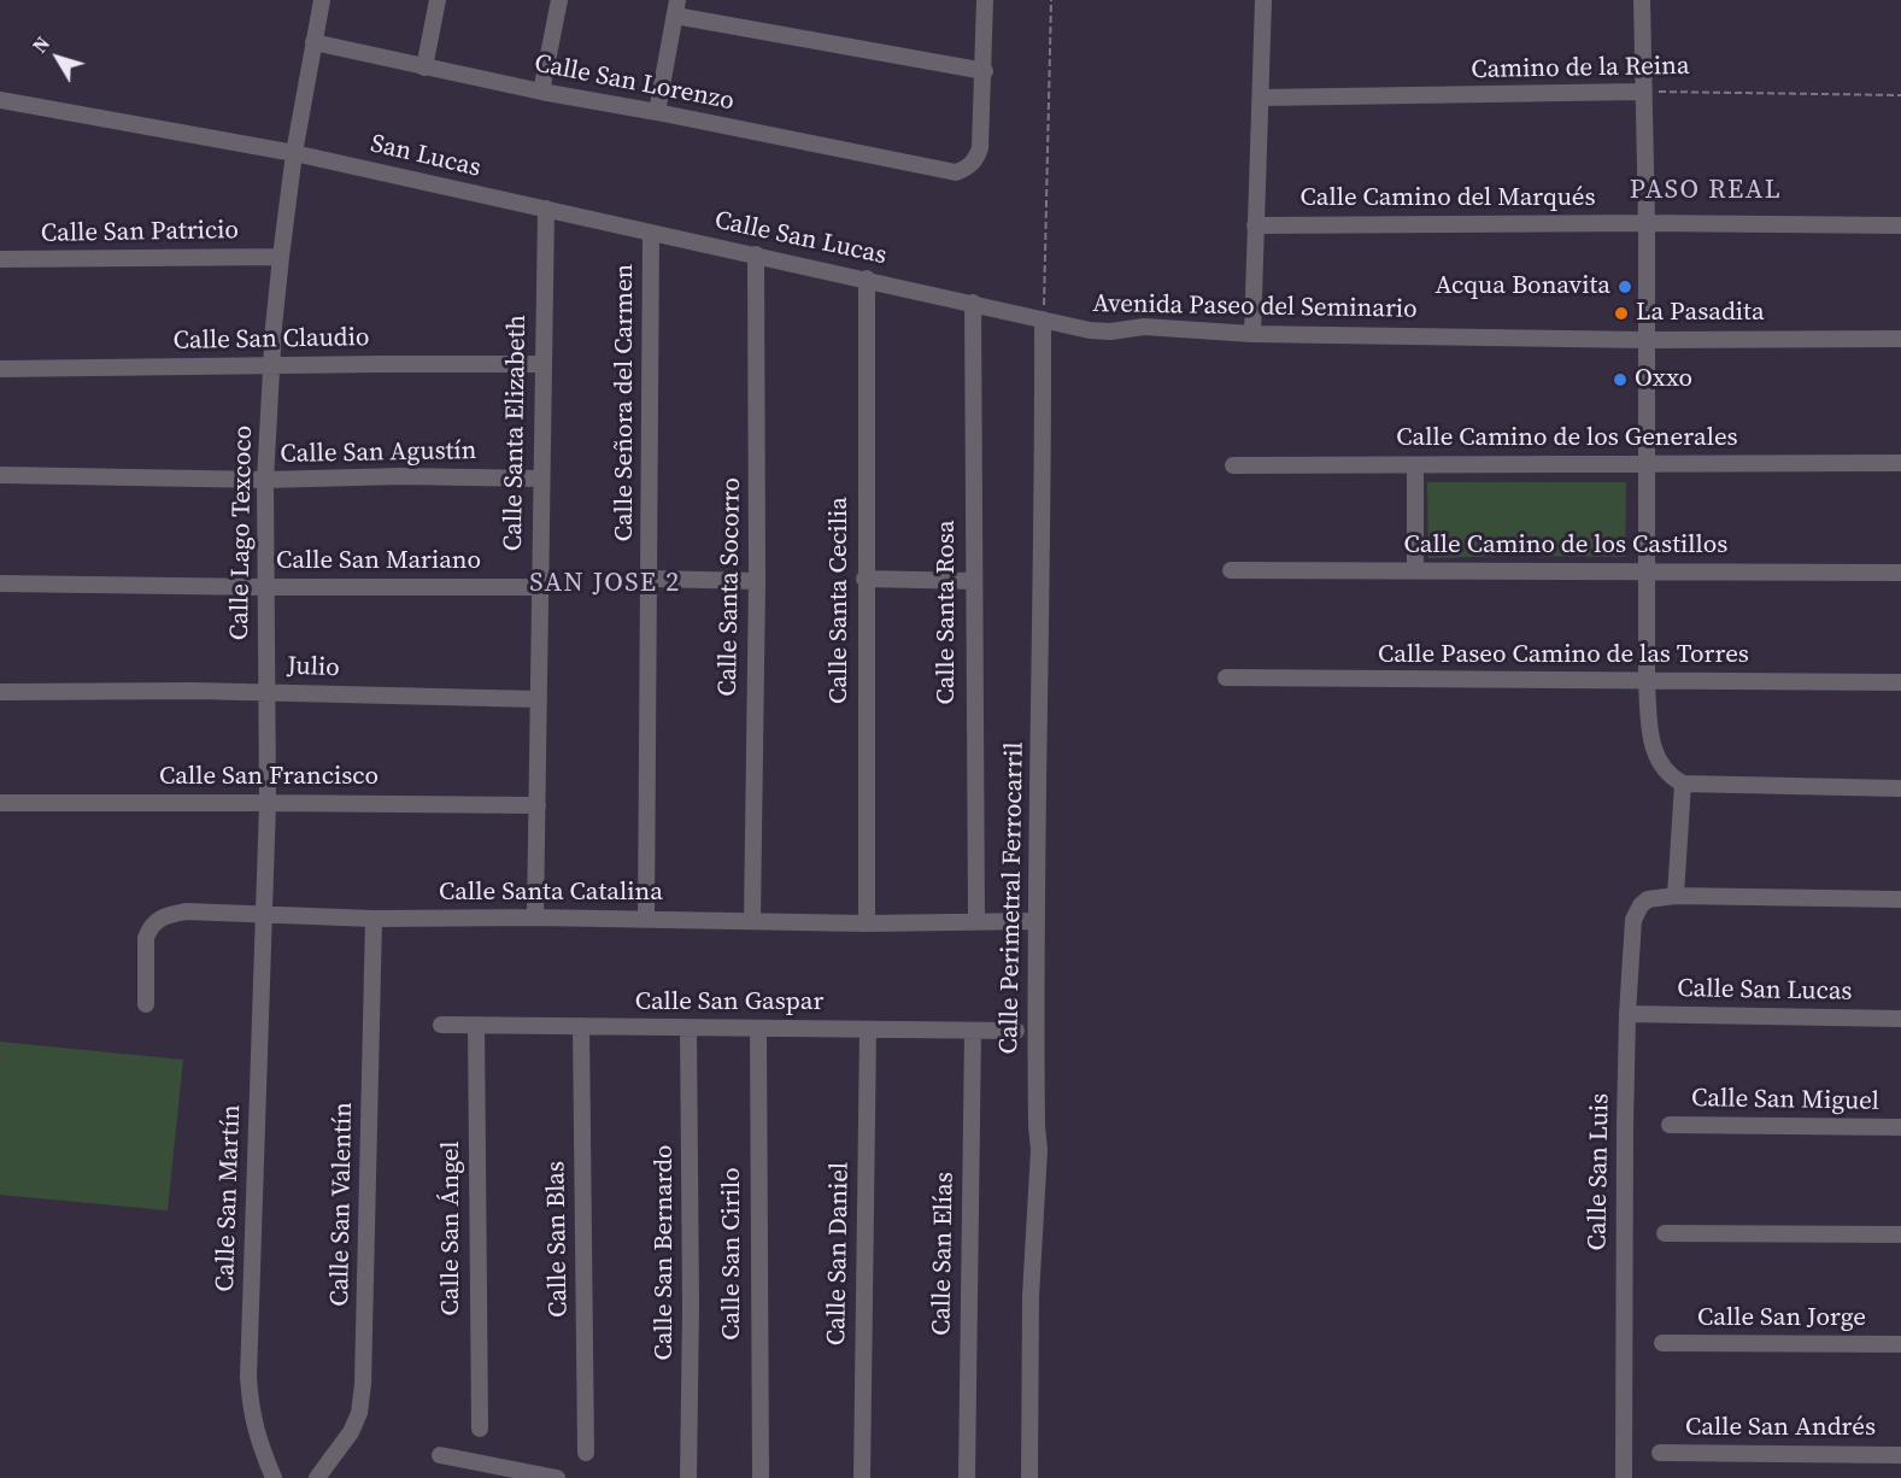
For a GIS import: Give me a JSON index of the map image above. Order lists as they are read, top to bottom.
{
  "streets": {
    "street": [
      "Camino de la Reina",
      "Calle San Lorenzo",
      "San Lucas",
      "Calle Camino del Marqués",
      "Calle San Patricio",
      "Calle San Lucas",
      "Avenida Paseo del Seminario",
      "Calle San Claudio",
      "Calle Señora del Carmen",
      "Calle Santa Elizabeth",
      "Calle Camino de los Generales",
      "Calle San Agustín",
      "Calle Lago Texcoco",
      "Calle Camino de los Castillos",
      "Calle San Mariano",
      "Calle Santa Socorro",
      "Calle Santa Cecilia",
      "Calle Santa Rosa",
      "Calle Paseo Camino de las Torres",
      "Julio",
      "Calle San Francisco",
      "Calle Santa Catalina",
      "Calle Perimetral Ferrocarril",
      "Calle San Gaspar",
      "Calle San Miguel",
      "Calle San Luis",
      "Calle San Martín",
      "Calle San Valentín",
      "Calle San Ángel",
      "Calle San Blas",
      "Calle San Bernardo",
      "Calle San Cirilo",
      "Calle San Daniel",
      "Calle San Elías",
      "Calle San Jorge",
      "Calle San Andrés"
    ]
  },
  "crossings": [
    ["Calle San Lorenzo", "Calle Lago Texcoco"],
    ["San Lucas", "Calle San Lucas"],
    ["San Lucas", "Calle Santa Elizabeth"],
    ["San Lucas", "Calle Lago Texcoco"],
    ["Calle San Patricio", "Calle Lago Texcoco"],
    ["Calle San Lucas", "Avenida Paseo del Seminario"],
    ["Calle San Lucas", "Calle Señora del Carmen"],
    ["Calle San Lucas", "Calle Santa Elizabeth"],
    ["Calle San Lucas", "Calle Santa Socorro"],
    ["Calle San Lucas", "Calle Santa Cecilia"],
    ["Calle San Lucas", "Calle Santa Rosa"],
    ["Calle San Lucas", "Calle Perimetral Ferrocarril"],
    ["Calle San Lucas", "Calle San Luis"],
    ["Avenida Paseo del Seminario", "Calle Perimetral Ferrocarril"],
    ["Calle San Claudio", "Calle Santa Elizabeth"],
    ["Calle San Claudio", "Calle Lago Texcoco"],
    ["Calle Señora del Carmen", "Calle Santa Catalina"],
    ["Calle Santa Elizabeth", "Calle San Agustín"],
    ["Calle Santa Elizabeth", "Calle San Mariano"],
    ["Calle Santa Elizabeth", "Julio"],
    ["Calle Santa Elizabeth", "Calle San Francisco"],
    ["Calle Santa Elizabeth", "Calle Santa Catalina"],
    ["Calle San Agustín", "Calle Lago Texcoco"],
    ["Calle Lago Texcoco", "Calle San Mariano"],
    ["Calle Lago Texcoco", "Julio"],
    ["Calle Lago Texcoco", "Calle San Francisco"],
    ["Calle Lago Texcoco", "Calle Santa Catalina"],
    ["Calle Lago Texcoco", "Calle San Martín"],
    ["Calle Santa Socorro", "Calle Santa Catalina"],
    ["Calle Santa Cecilia", "Calle Santa Catalina"],
    ["Calle Santa Rosa", "Calle Santa Catalina"],
    ["Calle Santa Catalina", "Calle Perimetral Ferrocarril"],
    ["Calle Santa Catalina", "Calle San Martín"],
    ["Calle Santa Catalina", "Calle San Valentín"],
    ["Calle San Gaspar", "Calle San Ángel"],
    ["Calle San Gaspar", "Calle San Blas"],
    ["Calle San Gaspar", "Calle San Bernardo"],
    ["Calle San Gaspar", "Calle San Cirilo"],
    ["Calle San Gaspar", "Calle San Daniel"],
    ["Calle San Gaspar", "Calle San Elías"]
  ],
  "districts": ["PASO REAL", "SAN JOSE 2"],
  "places": ["Acqua Bonavita", "La Pasadita", "Oxxo"],
  "north": "top left"
}
